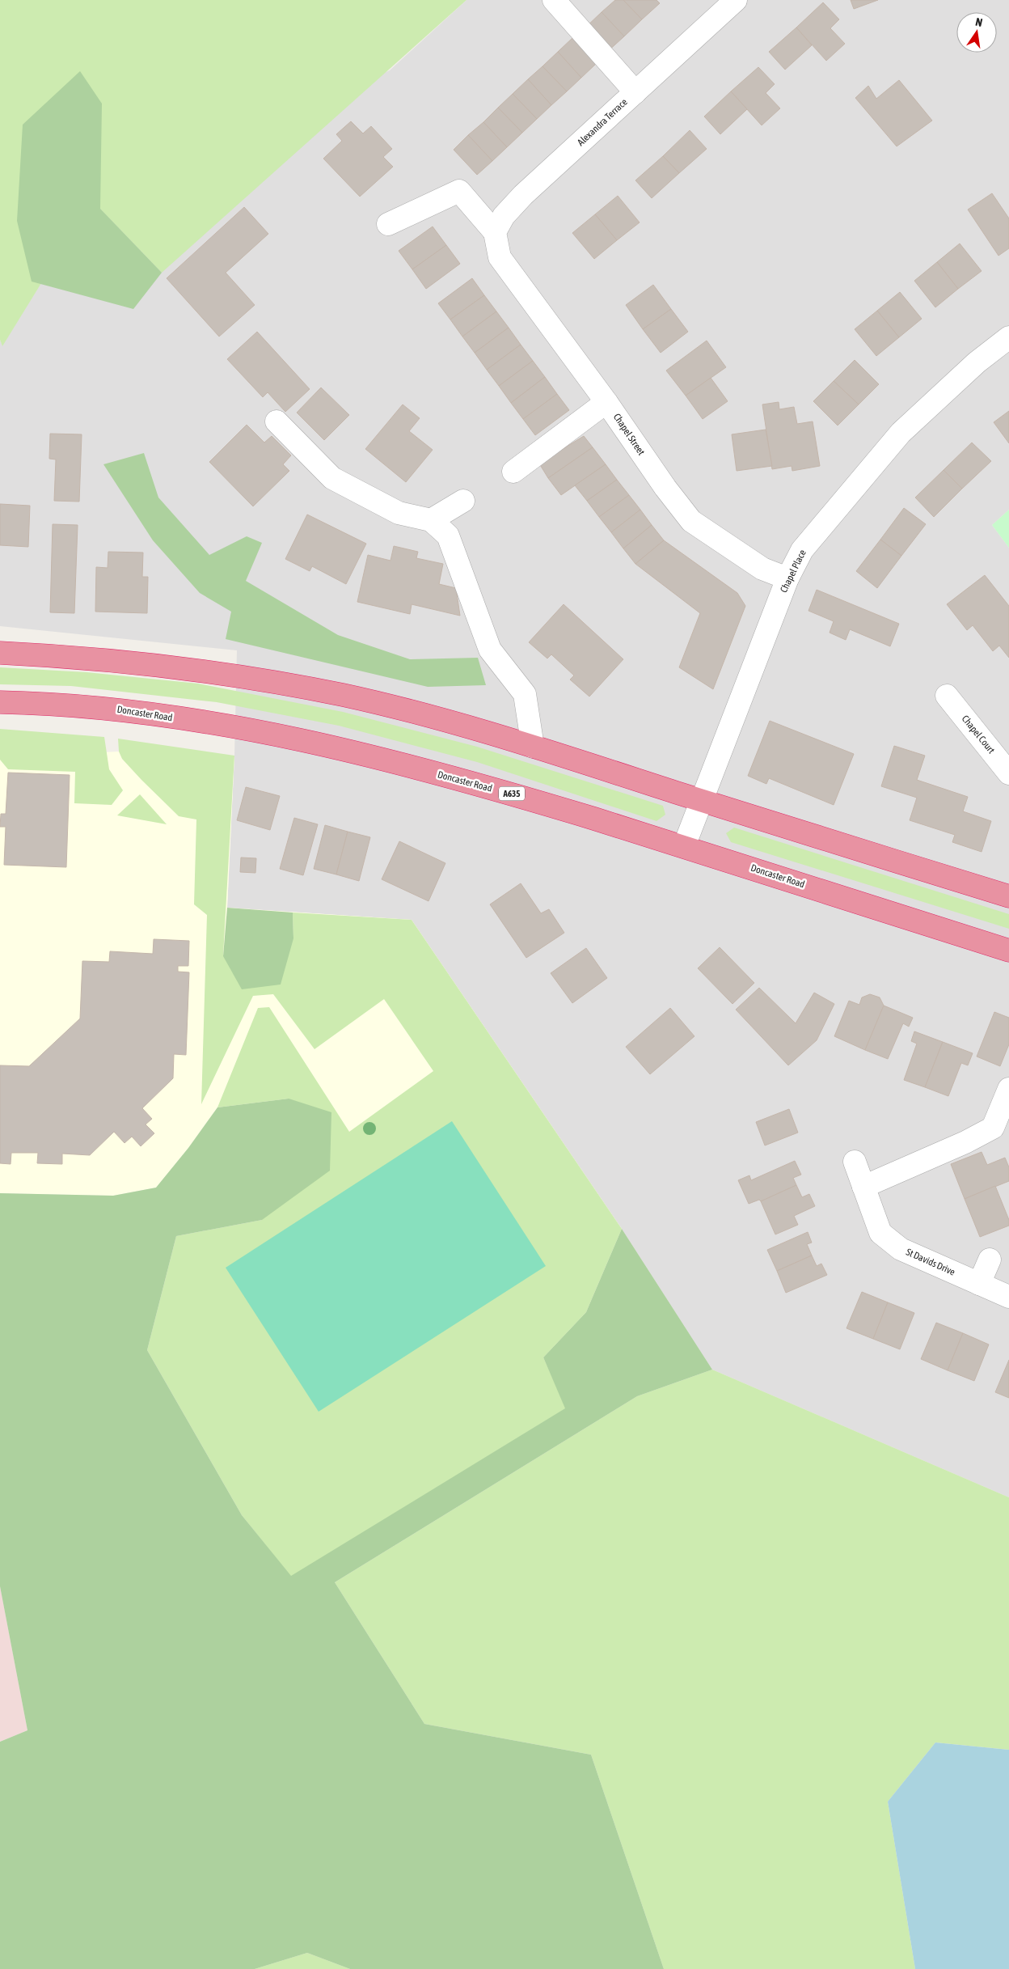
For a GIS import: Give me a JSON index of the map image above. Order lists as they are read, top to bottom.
{
  "streets": {
    "highway": ["Doncaster Road", "A635"],
    "street": [
      "Alexandra Terrace",
      "Chapel Street",
      "Chapel Place",
      "Chapel Court",
      "St Davids Drive"
    ]
  },
  "crossings": [
    ["Alexandra Terrace", "Chapel Street"],
    ["Chapel Street", "Chapel Place"],
    ["Chapel Place", "Doncaster Road"]
  ],
  "north": "top"
}
